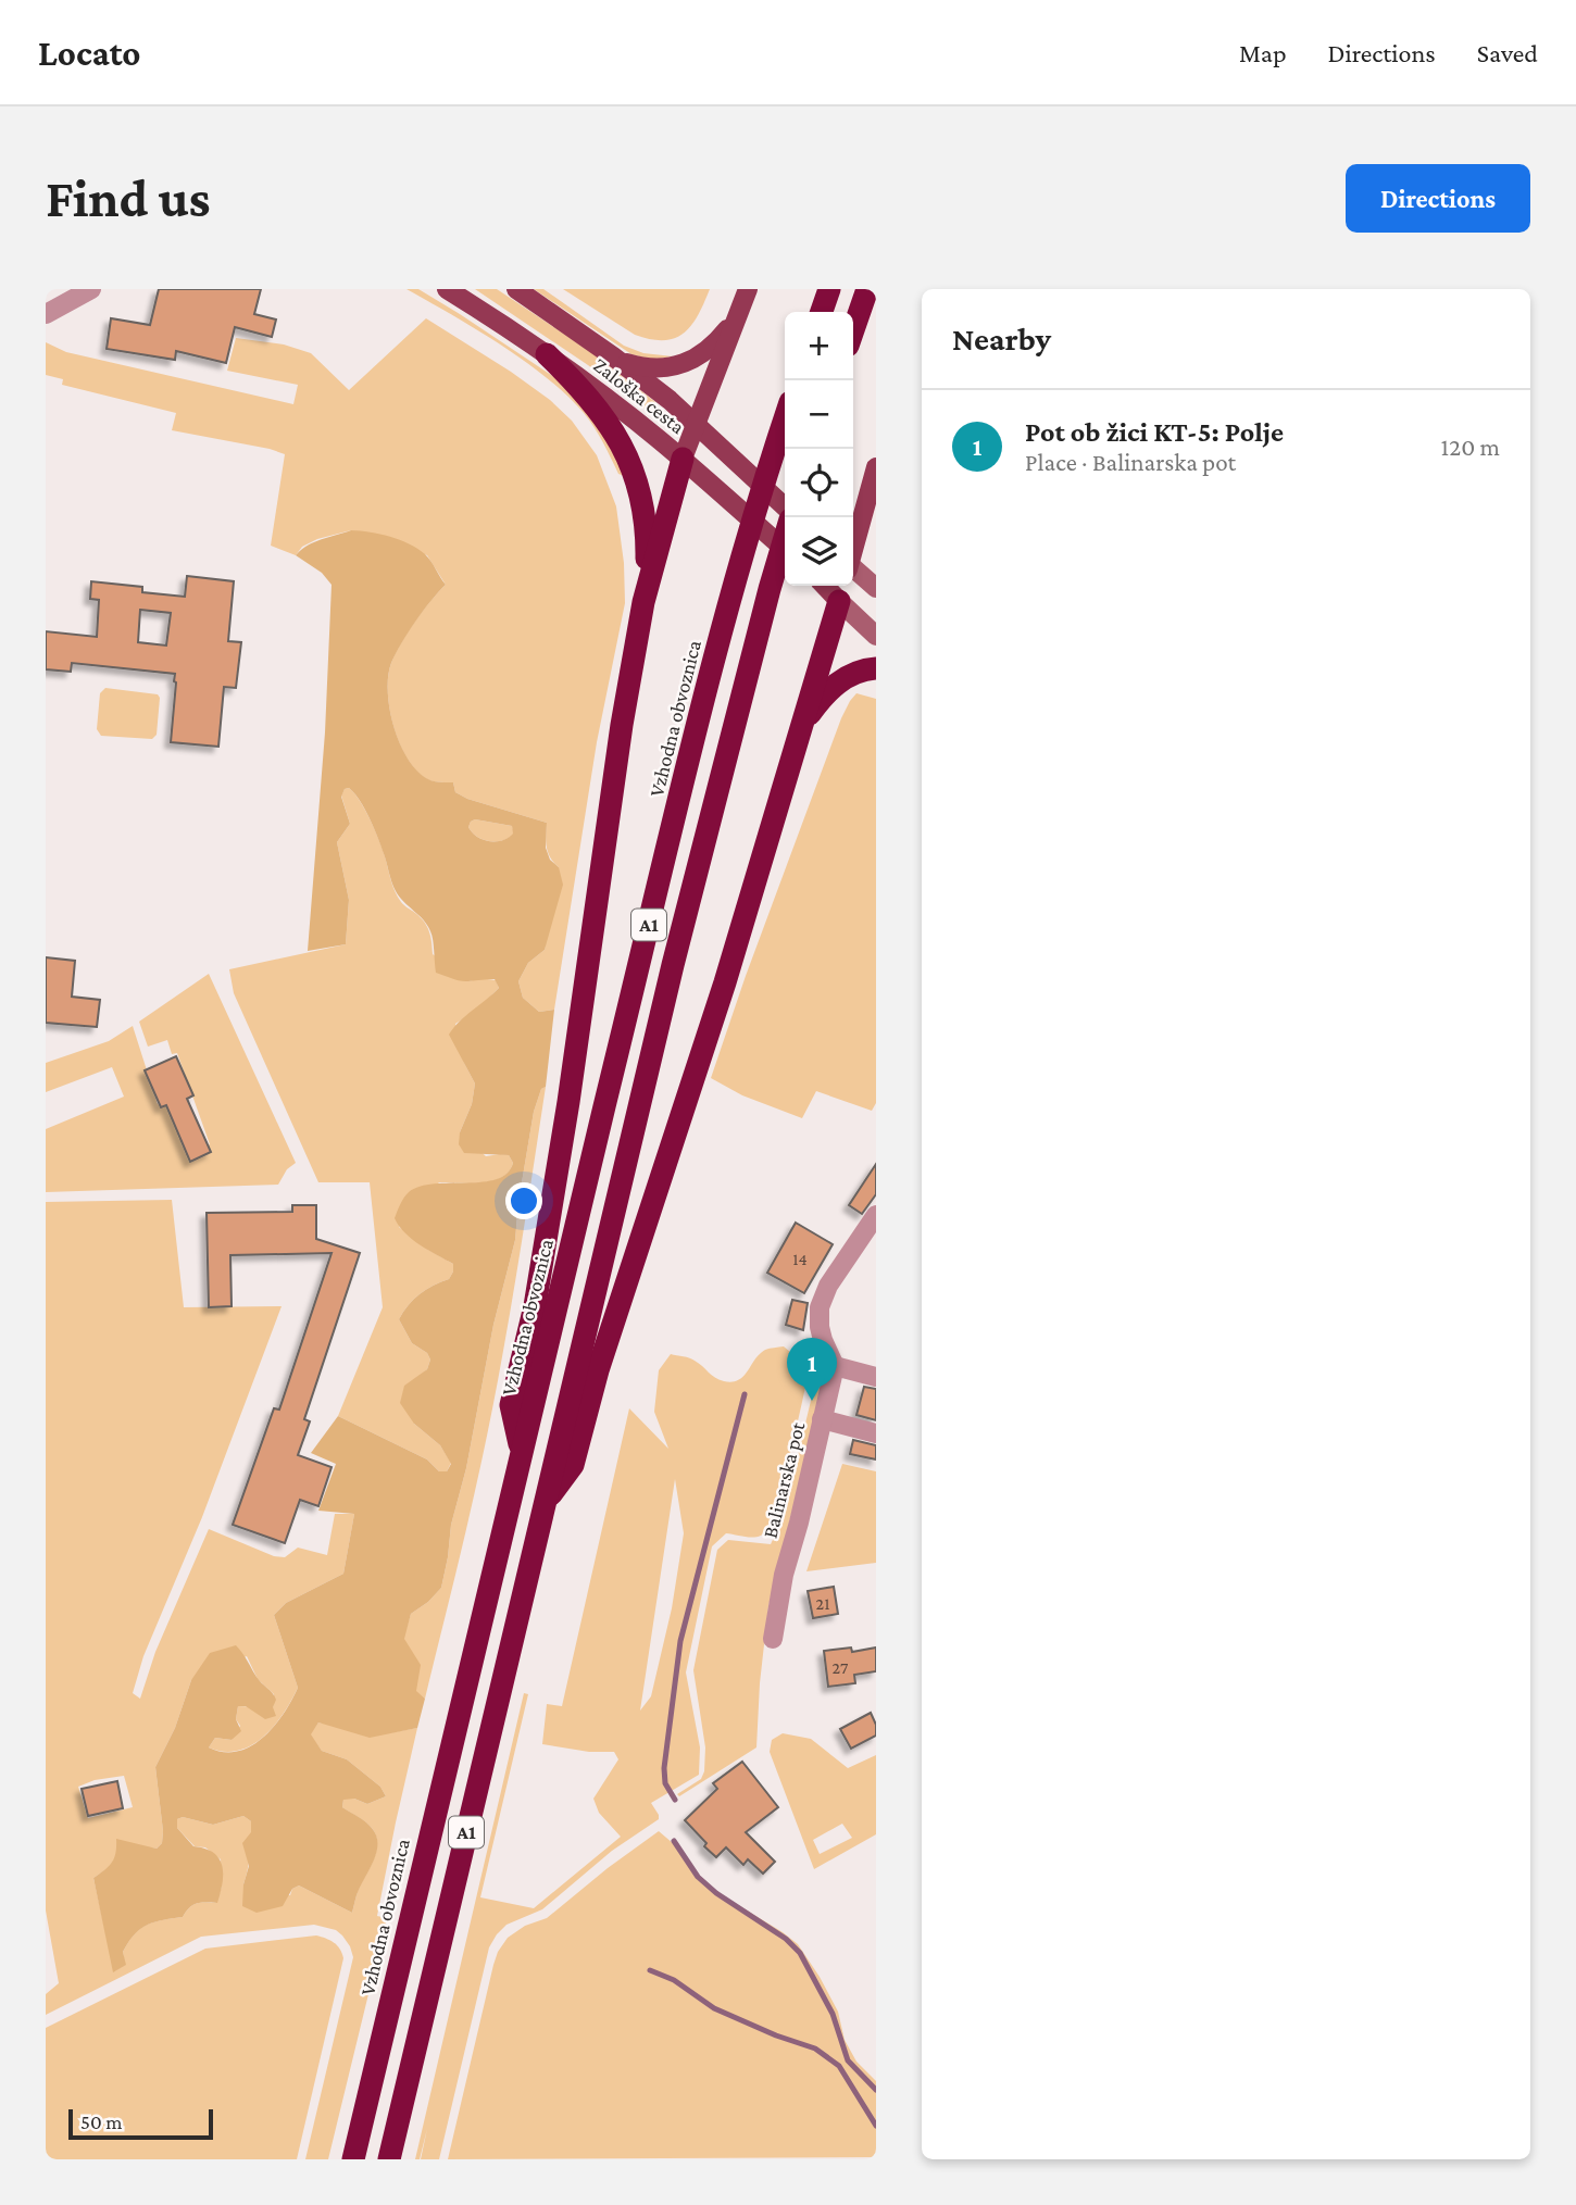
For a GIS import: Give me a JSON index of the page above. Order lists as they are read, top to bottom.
{
  "streets": {
    "highway": ["Vzhodna obvoznica", "A1"],
    "main road": ["Zaloška cesta"],
    "street": ["Balinarska pot"]
  },
  "house_numbers": ["14", "21", "27"],
  "scale_bar": "50 m",
  "page": {
    "header": "Locato",
    "nav": ["Map", "Directions", "Saved"],
    "buttons": "Directions",
    "title": "Find us",
    "heading": "Nearby",
    "map_buttons": ["+", "−"],
    "list": [
      {
        "mark": "1",
        "name": "Pot ob žici KT-5: Polje",
        "note": "Place · Balinarska pot",
        "value": "120 m"
      }
    ],
    "pins": "1",
    "scale": "50 m"
  }
}
